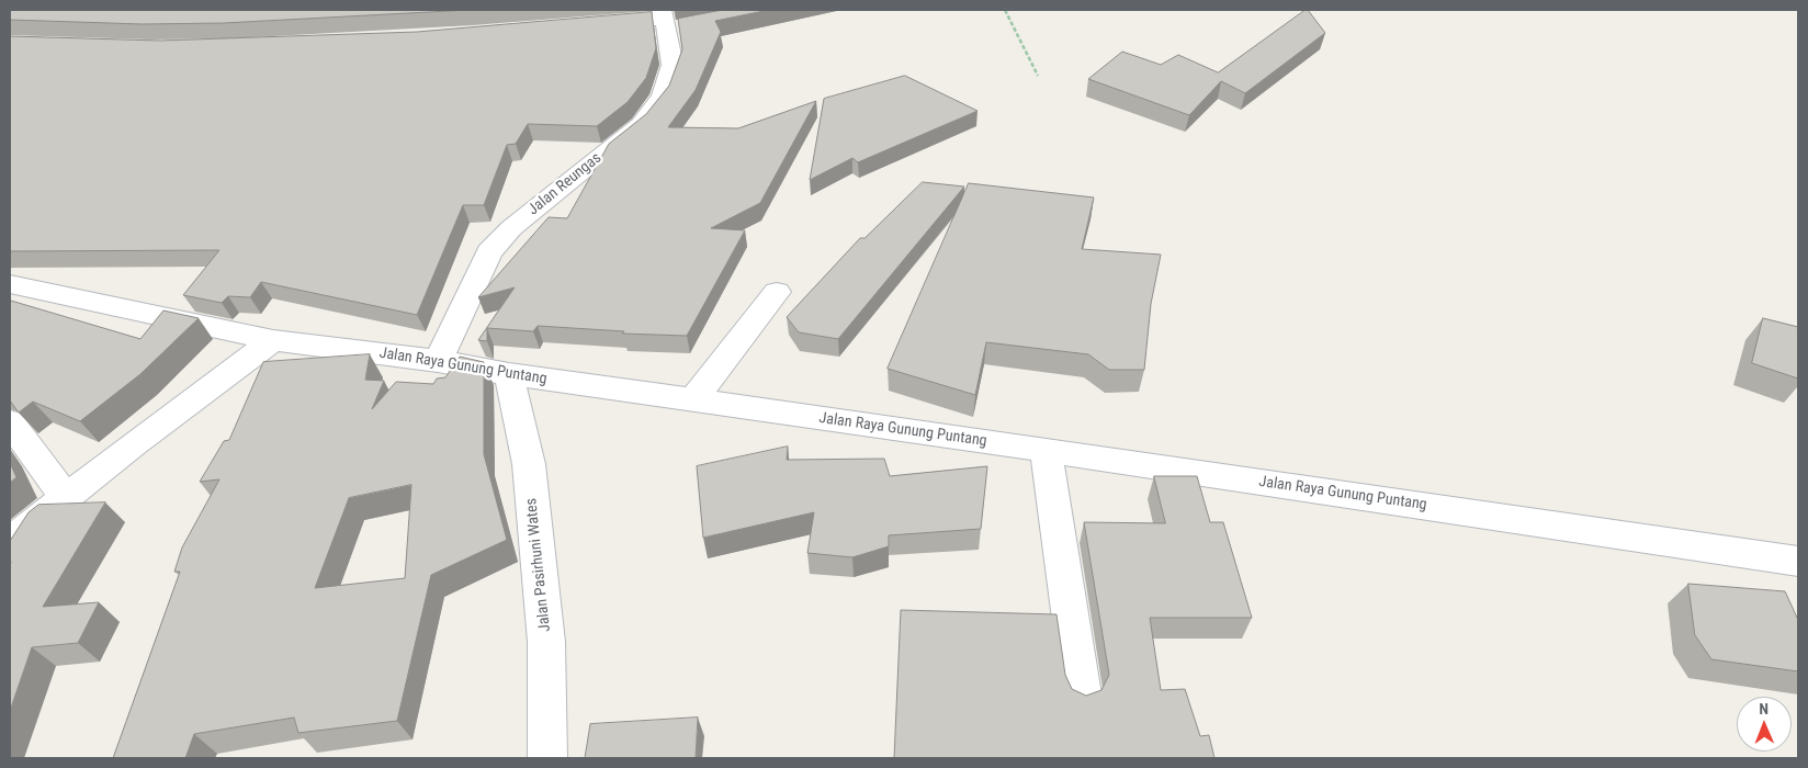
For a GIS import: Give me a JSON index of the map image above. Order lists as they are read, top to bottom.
{
  "streets": {
    "street": ["Jalan Reungas", "Jalan Raya Gunung Puntang", "Jalan Pasirhuni Wates"]
  },
  "crossings": [
    ["Jalan Reungas", "Jalan Raya Gunung Puntang"],
    ["Jalan Raya Gunung Puntang", "Jalan Pasirhuni Wates"]
  ],
  "north": "top"
}
